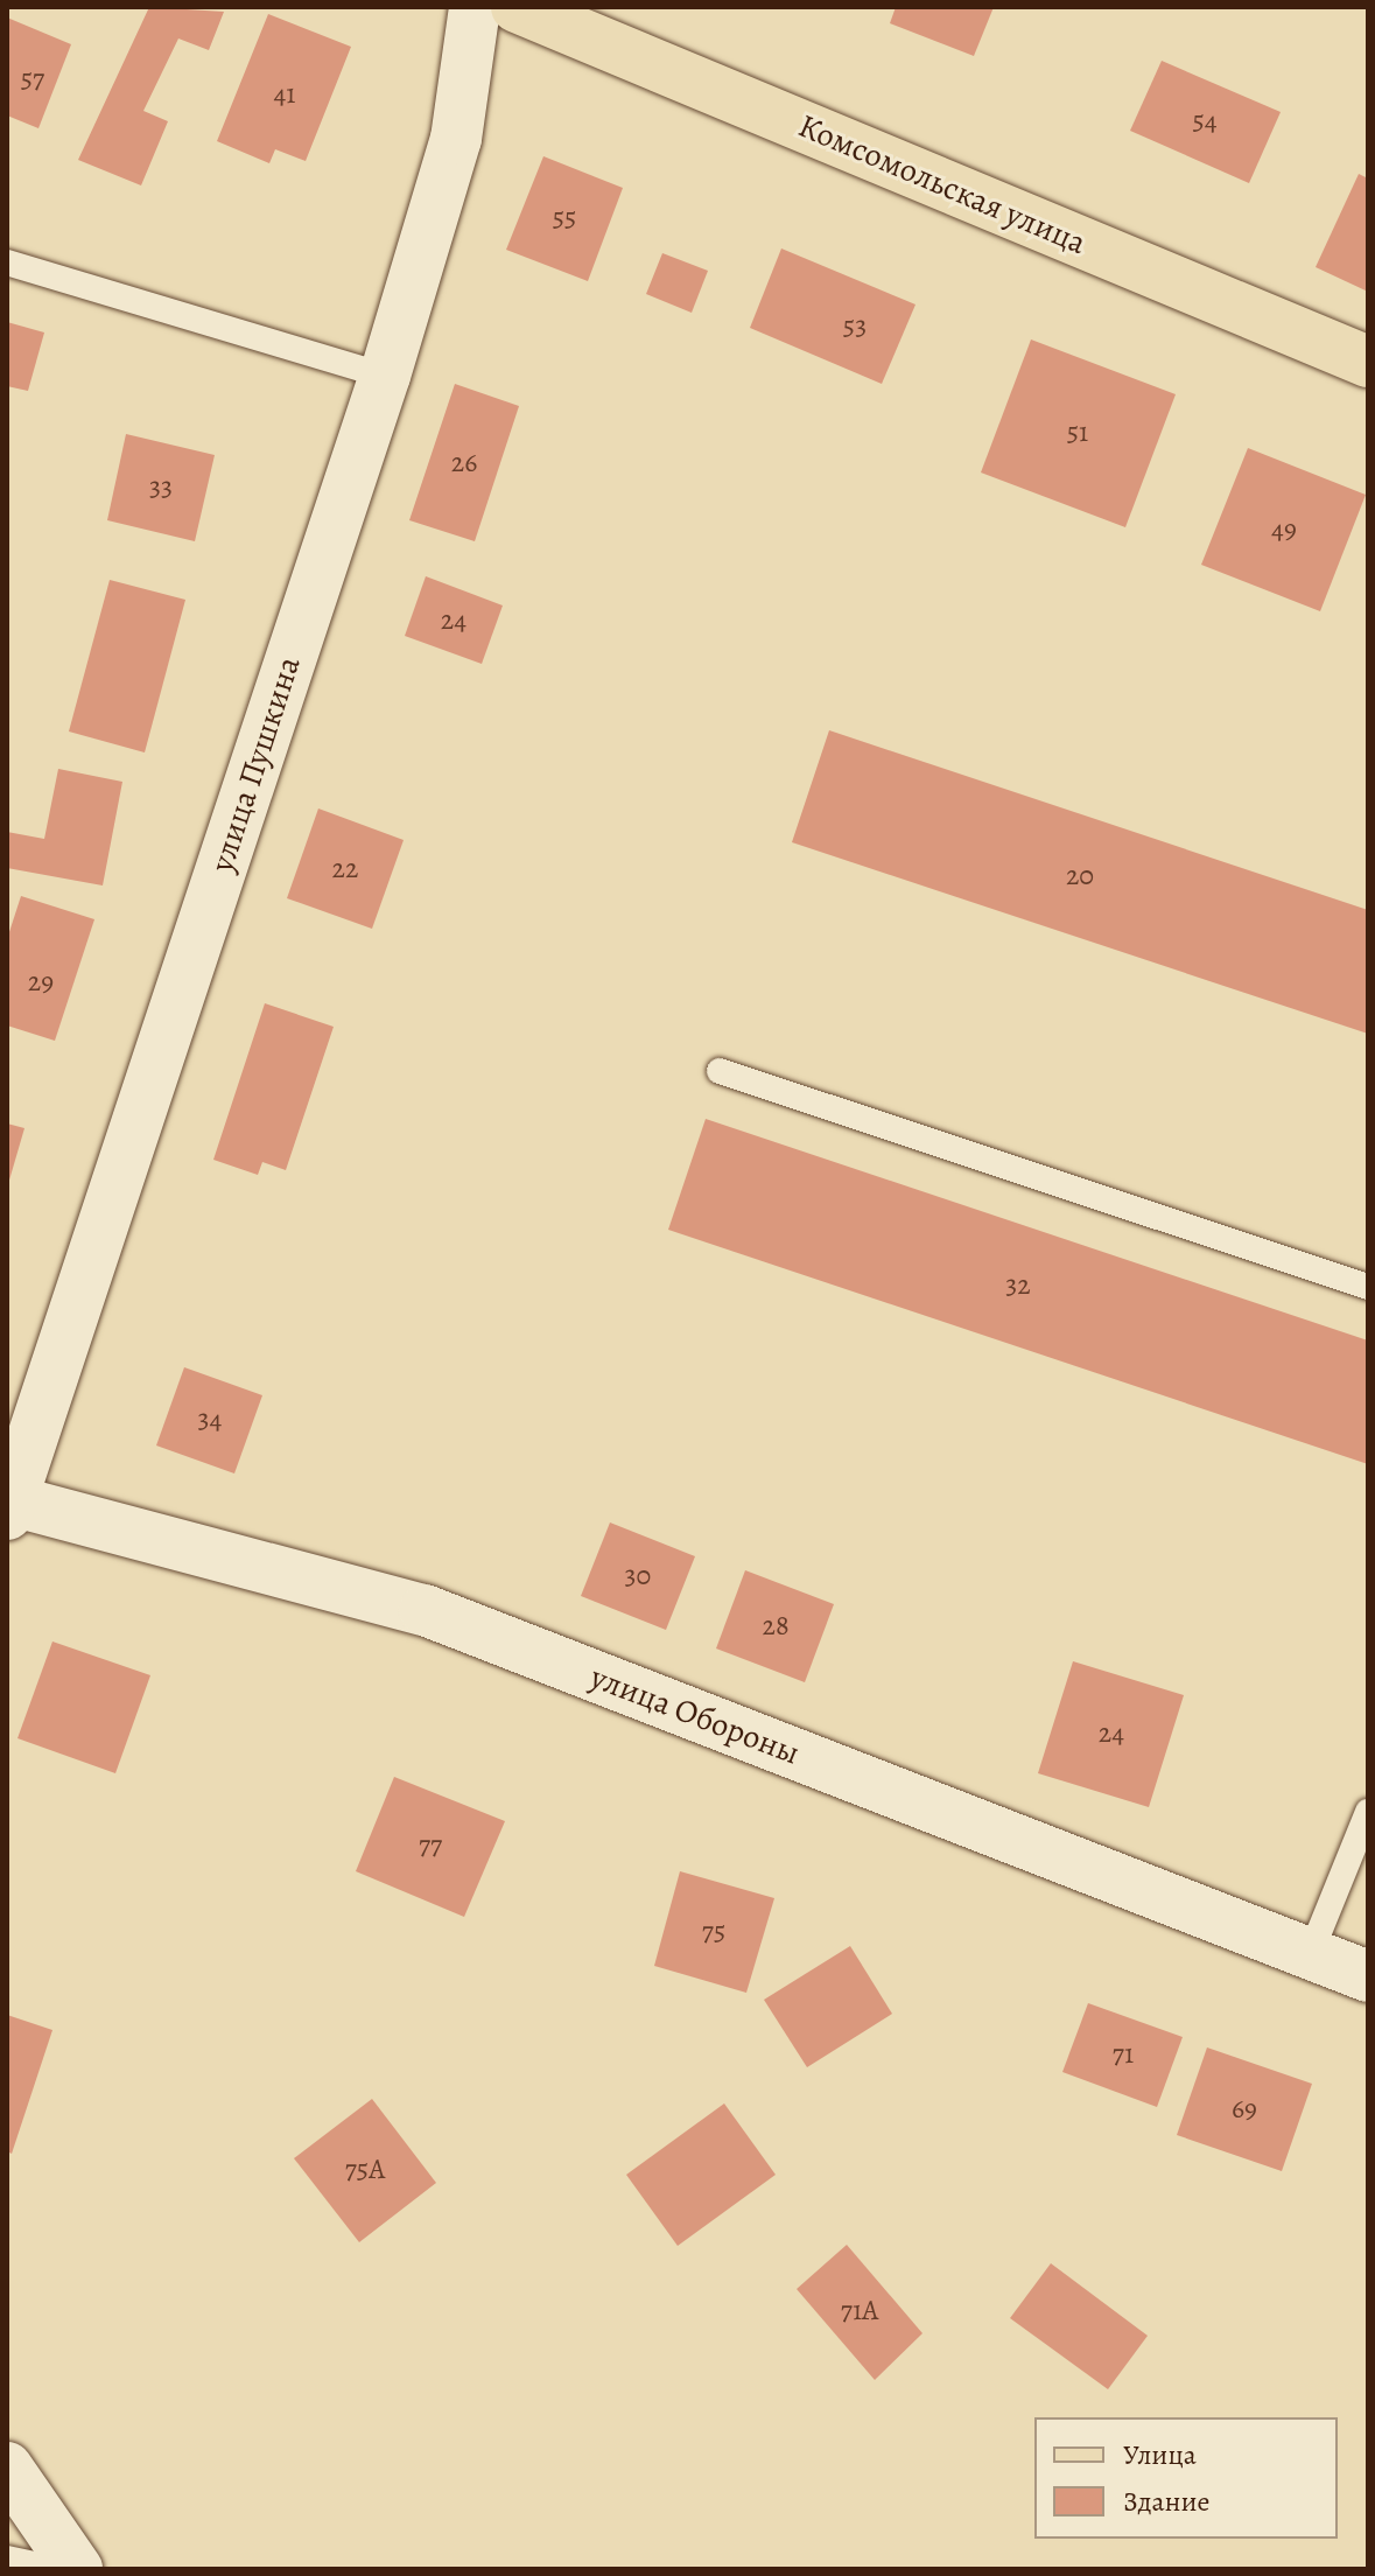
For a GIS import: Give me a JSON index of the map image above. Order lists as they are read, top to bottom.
{
  "streets": {
    "main road": ["Комсомольская улица"],
    "street": ["улица Пушкина", "улица Обороны"]
  },
  "crossings": [
    ["улица Пушкина", "улица Обороны"]
  ],
  "house_numbers": [
    "57",
    "41",
    "54",
    "55",
    "53",
    "51",
    "26",
    "33",
    "49",
    "24",
    "22",
    "20",
    "29",
    "32",
    "34",
    "30",
    "28",
    "24",
    "77",
    "75",
    "71",
    "69",
    "75А",
    "71А"
  ],
  "legend": ["Улица", "Здание"]
}
